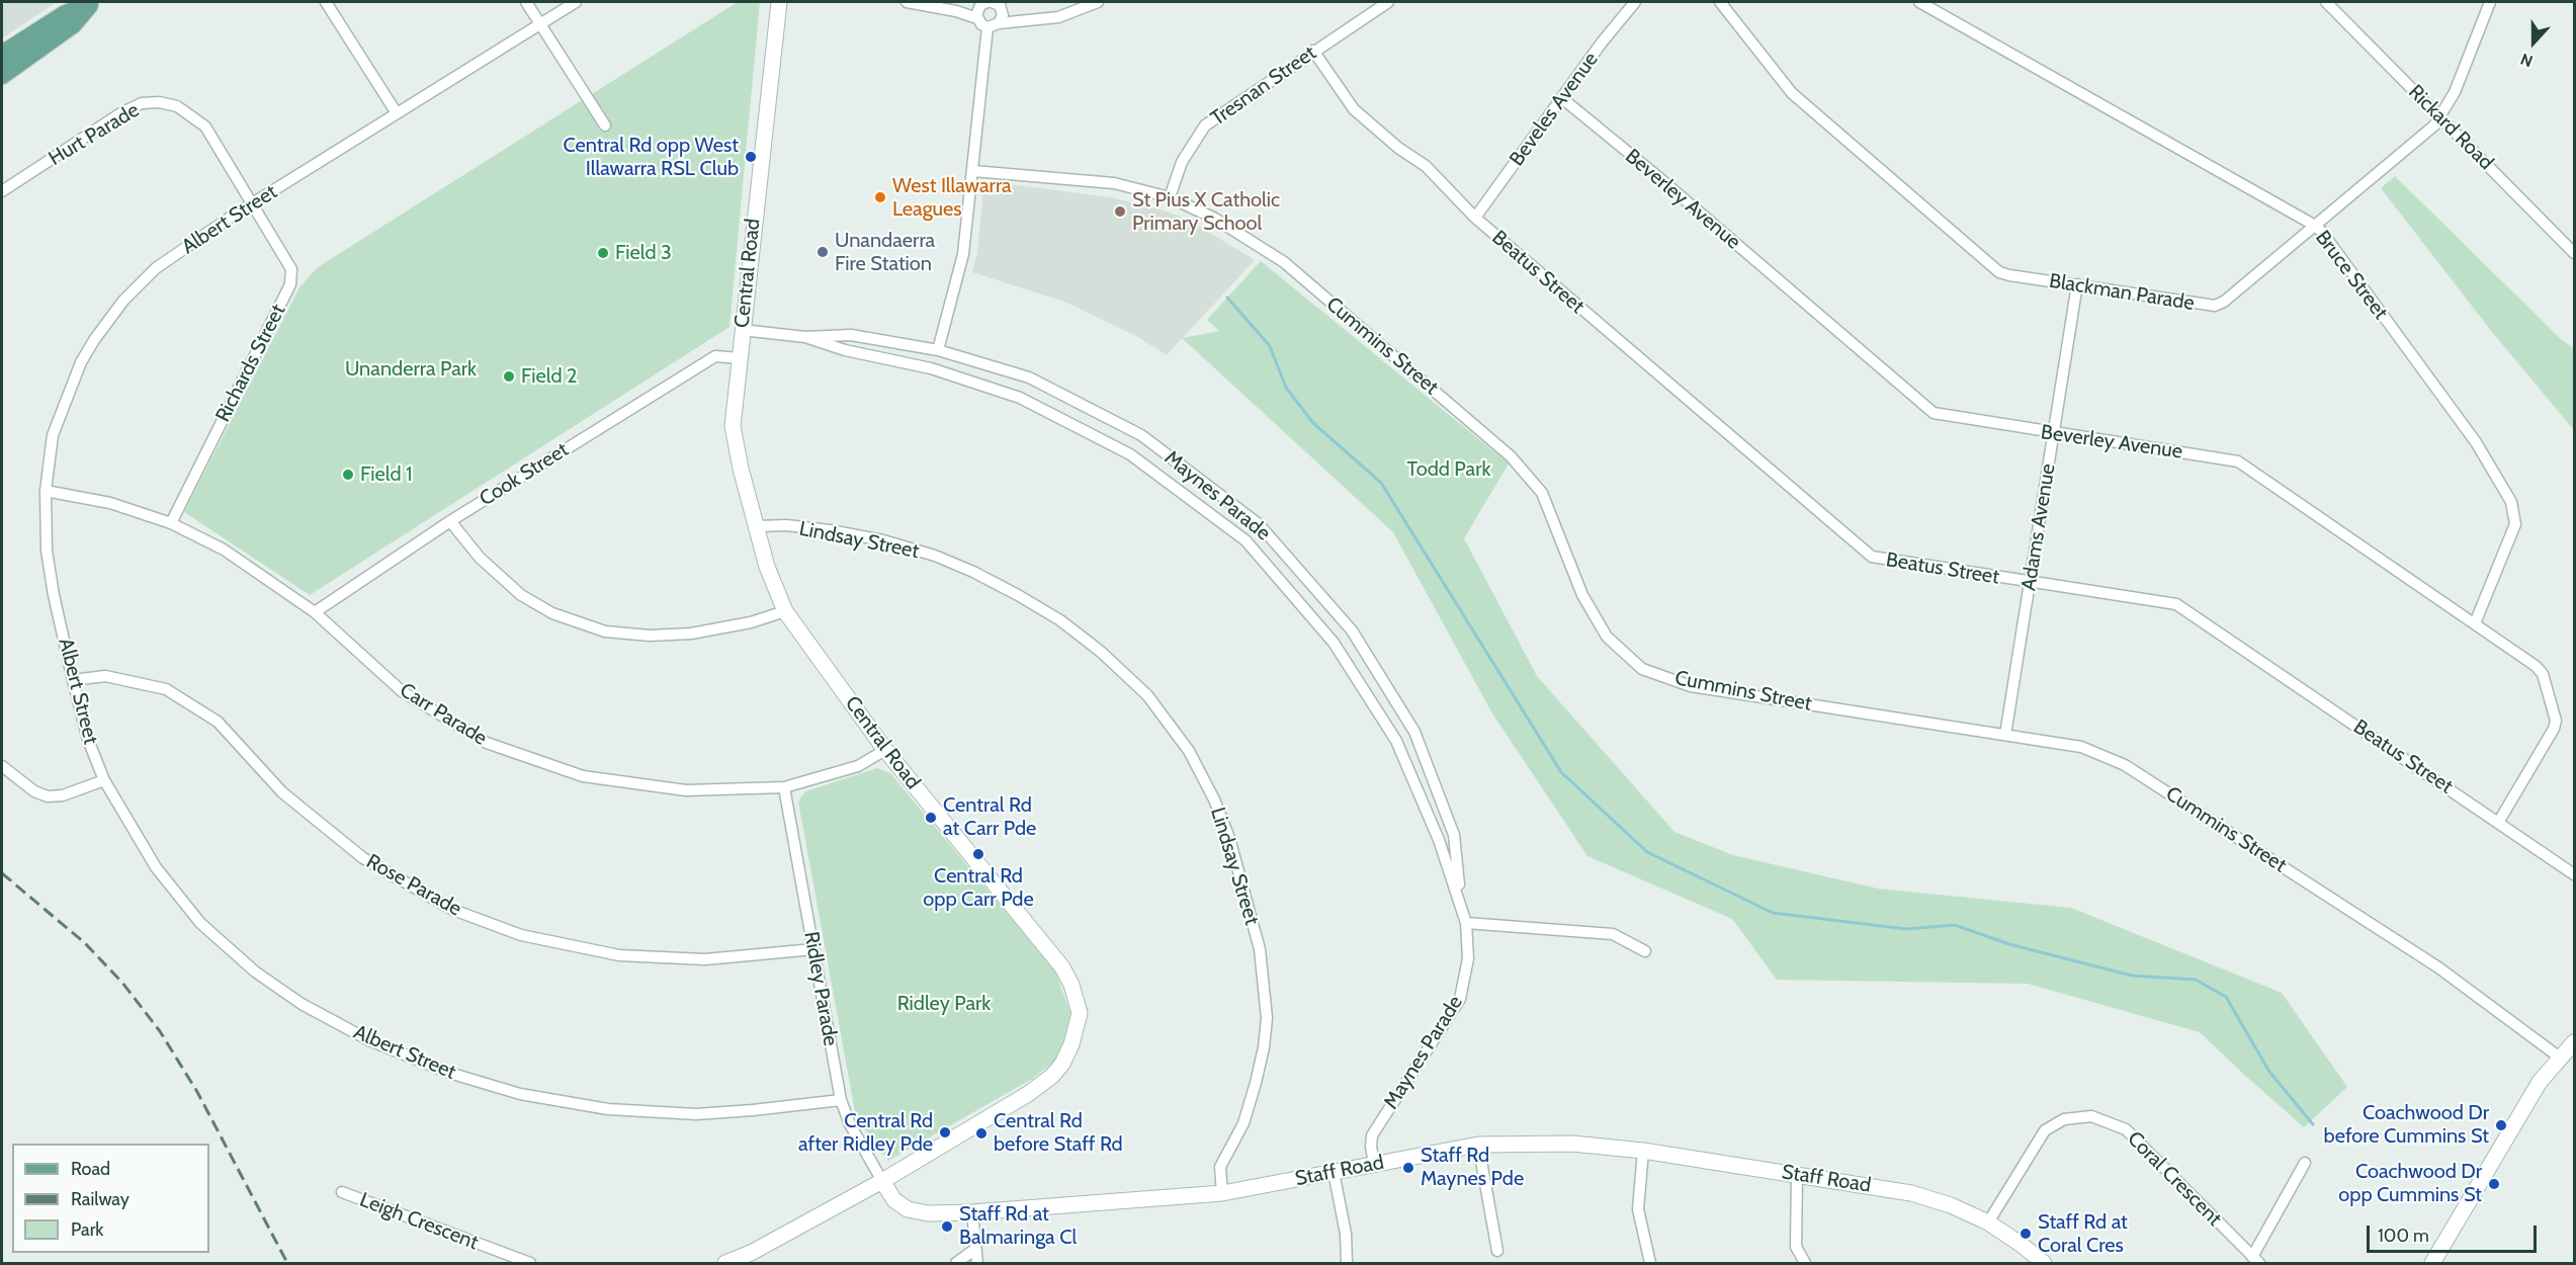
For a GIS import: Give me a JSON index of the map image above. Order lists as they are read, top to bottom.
{
  "streets": {
    "main road": ["Central Road", "Staff Road"],
    "street": [
      "Tresnan Street",
      "Beveles Avenue",
      "Rickard Road",
      "Hurt Parade",
      "Beverley Avenue",
      "Albert Street",
      "Beatus Street",
      "Bruce Street",
      "Blackman Parade",
      "Cummins Street",
      "Richards Street",
      "Cook Street",
      "Maynes Parade",
      "Adams Avenue",
      "Lindsay Street",
      "Carr Parade",
      "Rose Parade",
      "Ridley Parade",
      "Coral Crescent",
      "Leigh Crescent"
    ]
  },
  "crossings": [
    ["Tresnan Street", "Beatus Street"],
    ["Tresnan Street", "Cummins Street"],
    ["Beveles Avenue", "Beverley Avenue"],
    ["Beveles Avenue", "Beatus Street"],
    ["Rickard Road", "Blackman Parade"],
    ["Hurt Parade", "Albert Street"],
    ["Hurt Parade", "Richards Street"],
    ["Beverley Avenue", "Beatus Street"],
    ["Beverley Avenue", "Bruce Street"],
    ["Beverley Avenue", "Adams Avenue"],
    ["Albert Street", "Richards Street"],
    ["Albert Street", "Carr Parade"],
    ["Albert Street", "Rose Parade"],
    ["Albert Street", "Ridley Parade"],
    ["Beatus Street", "Adams Avenue"],
    ["Central Road", "Cook Street"],
    ["Central Road", "Maynes Parade"],
    ["Central Road", "Lindsay Street"],
    ["Central Road", "Carr Parade"],
    ["Central Road", "Ridley Parade"],
    ["Central Road", "Staff Road"],
    ["Bruce Street", "Blackman Parade"],
    ["Blackman Parade", "Adams Avenue"],
    ["Cummins Street", "Adams Avenue"],
    ["Richards Street", "Carr Parade"],
    ["Cook Street", "Carr Parade"],
    ["Maynes Parade", "Staff Road"],
    ["Lindsay Street", "Staff Road"],
    ["Carr Parade", "Ridley Parade"],
    ["Rose Parade", "Ridley Parade"],
    ["Ridley Parade", "Staff Road"],
    ["Staff Road", "Coral Crescent"]
  ],
  "parks": ["Unanderra Park", "Todd Park", "Ridley Park"],
  "places": [
    "Central Rd opp West Illawarra RSL Club",
    "West Illawarra Leagues",
    "St Pius X Catholic Primary School",
    "Unandaerra Fire Station",
    "Field 3",
    "Field 2",
    "Field 1",
    "Central Rd at Carr Pde",
    "Central Rd opp Carr Pde",
    "Coachwood Dr before Cummins St",
    "Central Rd after Ridley Pde",
    "Central Rd before Staff Rd",
    "Staff Rd Maynes Pde",
    "Coachwood Dr opp Cummins St",
    "Staff Rd at Balmaringa Cl",
    "Staff Rd at Coral Cres"
  ],
  "legend": ["Road", "Railway", "Park"],
  "scale_bar": "100 m",
  "north": "bottom"
}
